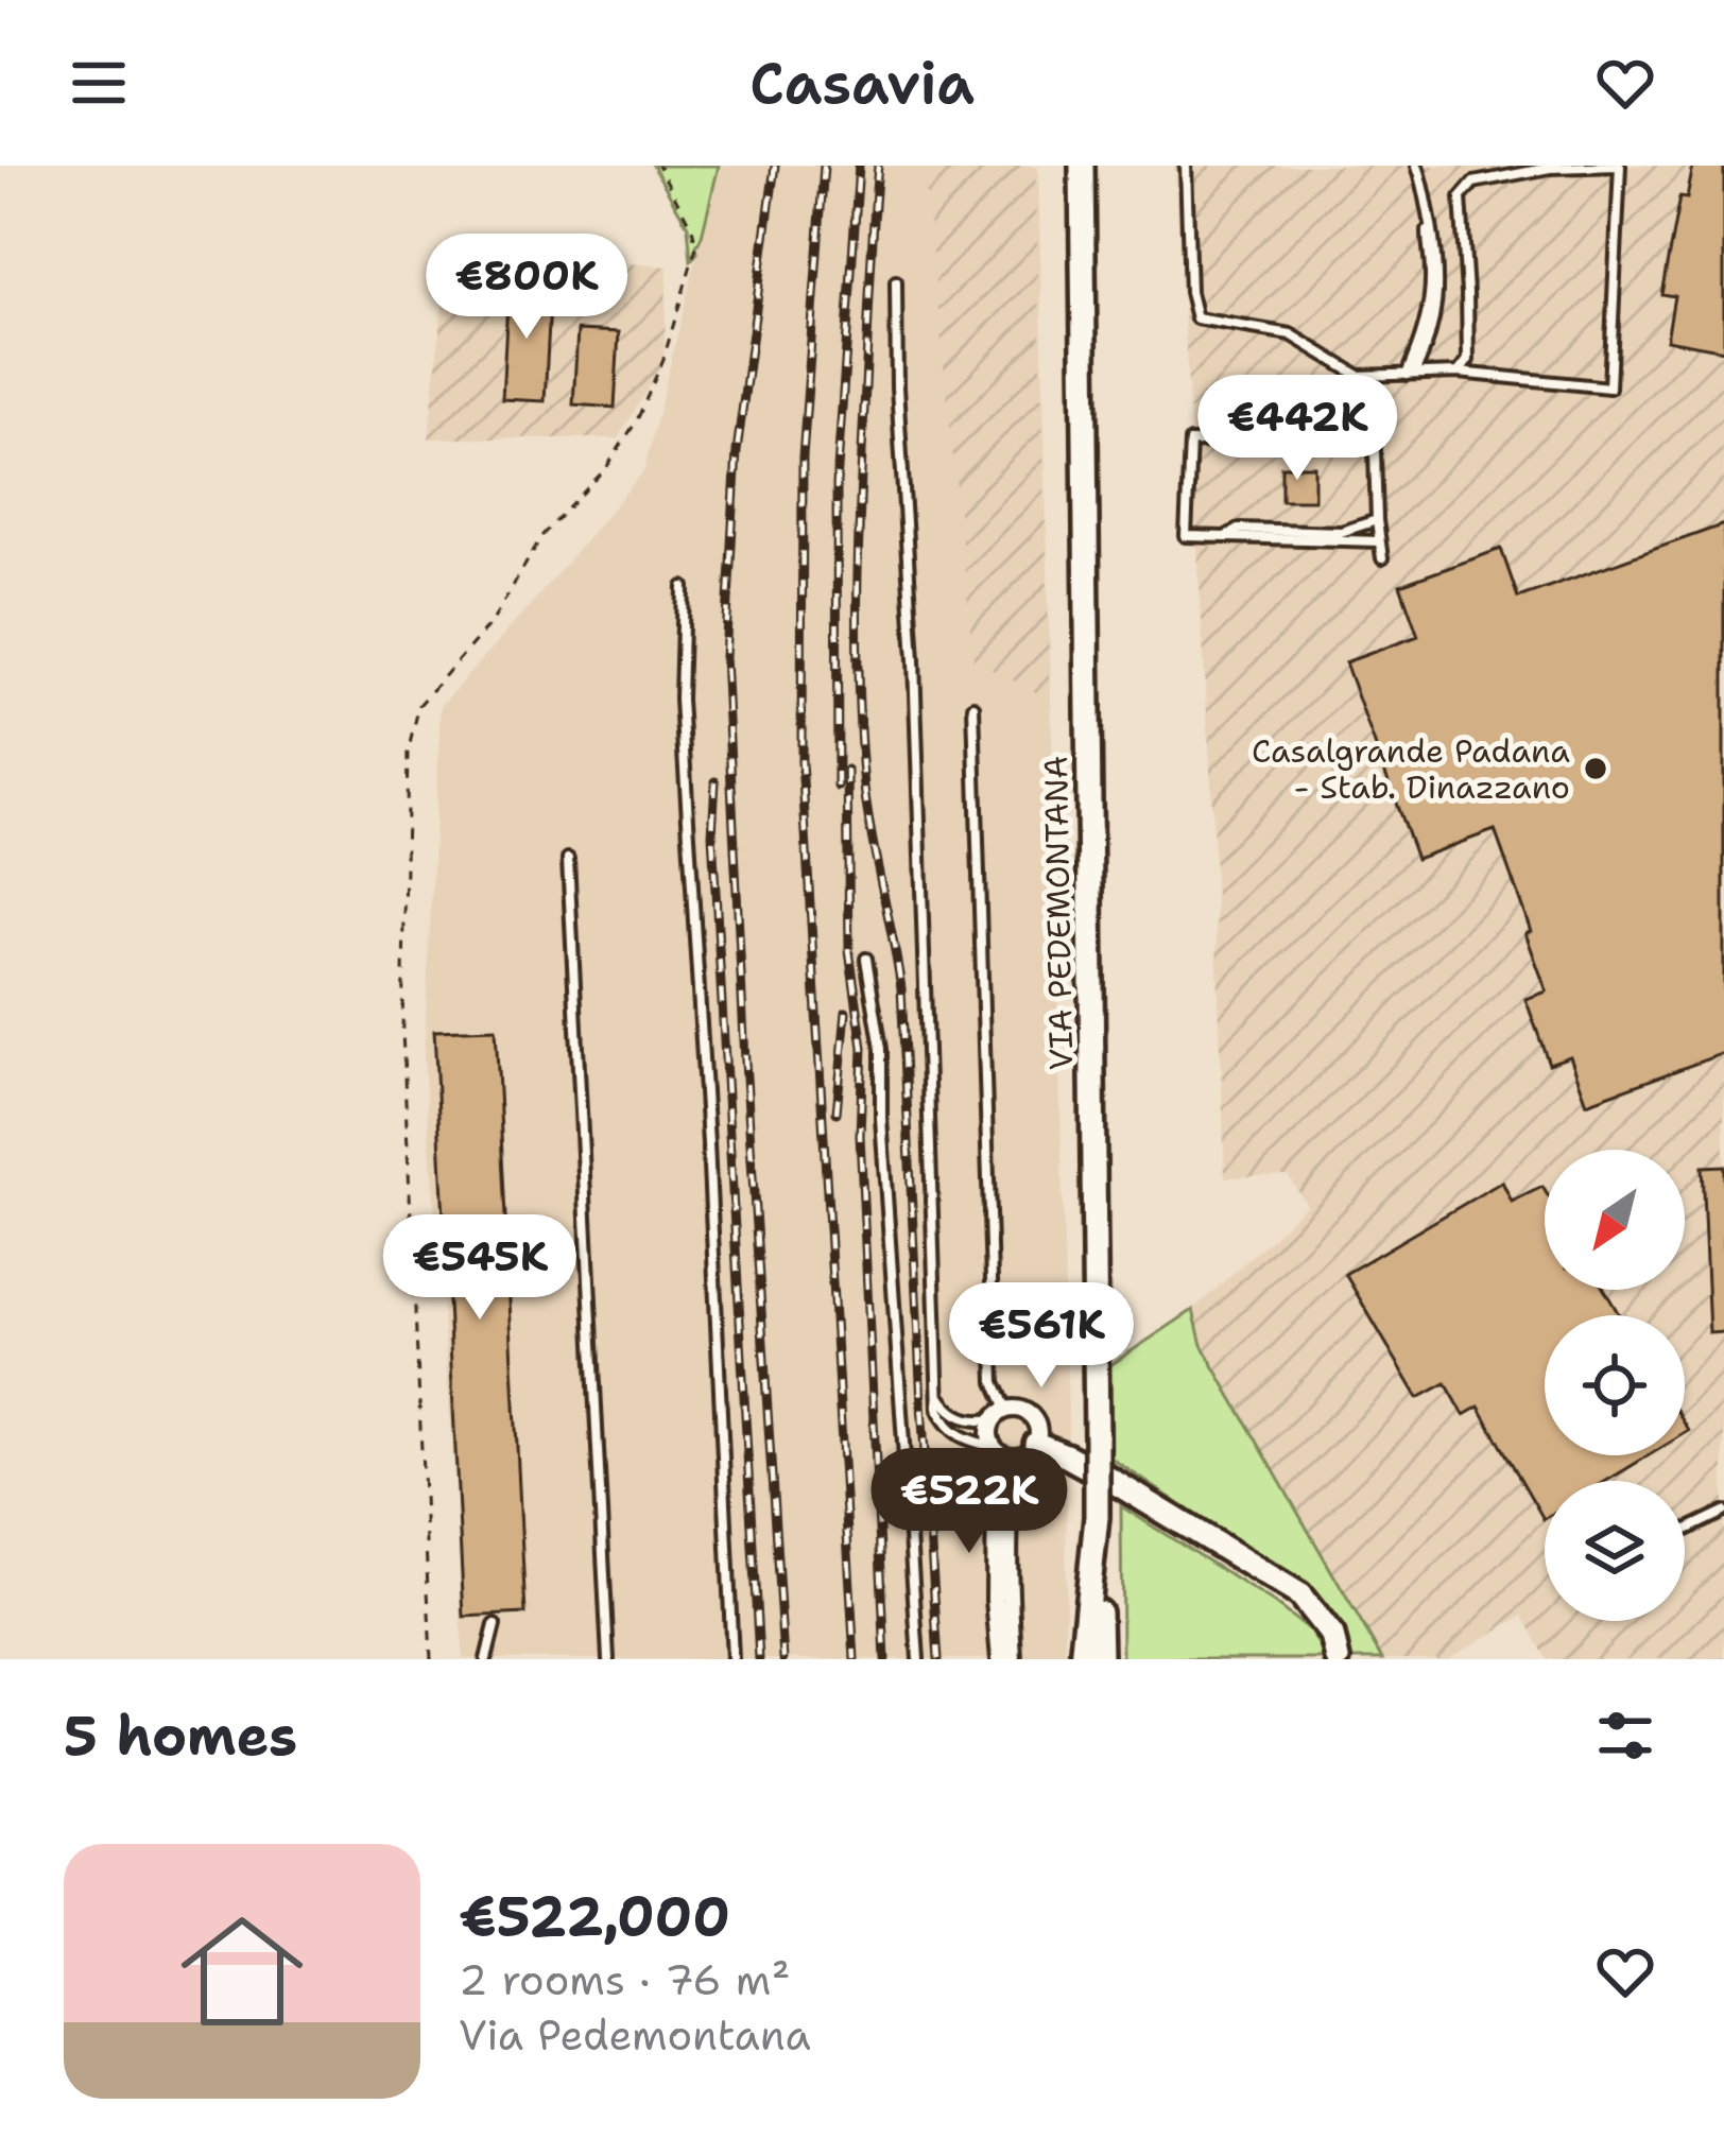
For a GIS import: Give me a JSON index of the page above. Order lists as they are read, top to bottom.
{
  "streets": {
    "main road": ["VIA PEDEMONTANA"]
  },
  "places": ["Casalgrande Padana - Stab. Dinazzano"],
  "north": "bottom left",
  "page": {
    "header": "Casavia",
    "price": [
      "€800K",
      "€442K",
      "€545K",
      "€561K",
      "€522K"
    ],
    "heading": "5 homes",
    "list": [
      {
        "name": "€522,000",
        "note": "2 rooms · 76 m² · Via Pedemontana"
      }
    ]
  }
}
